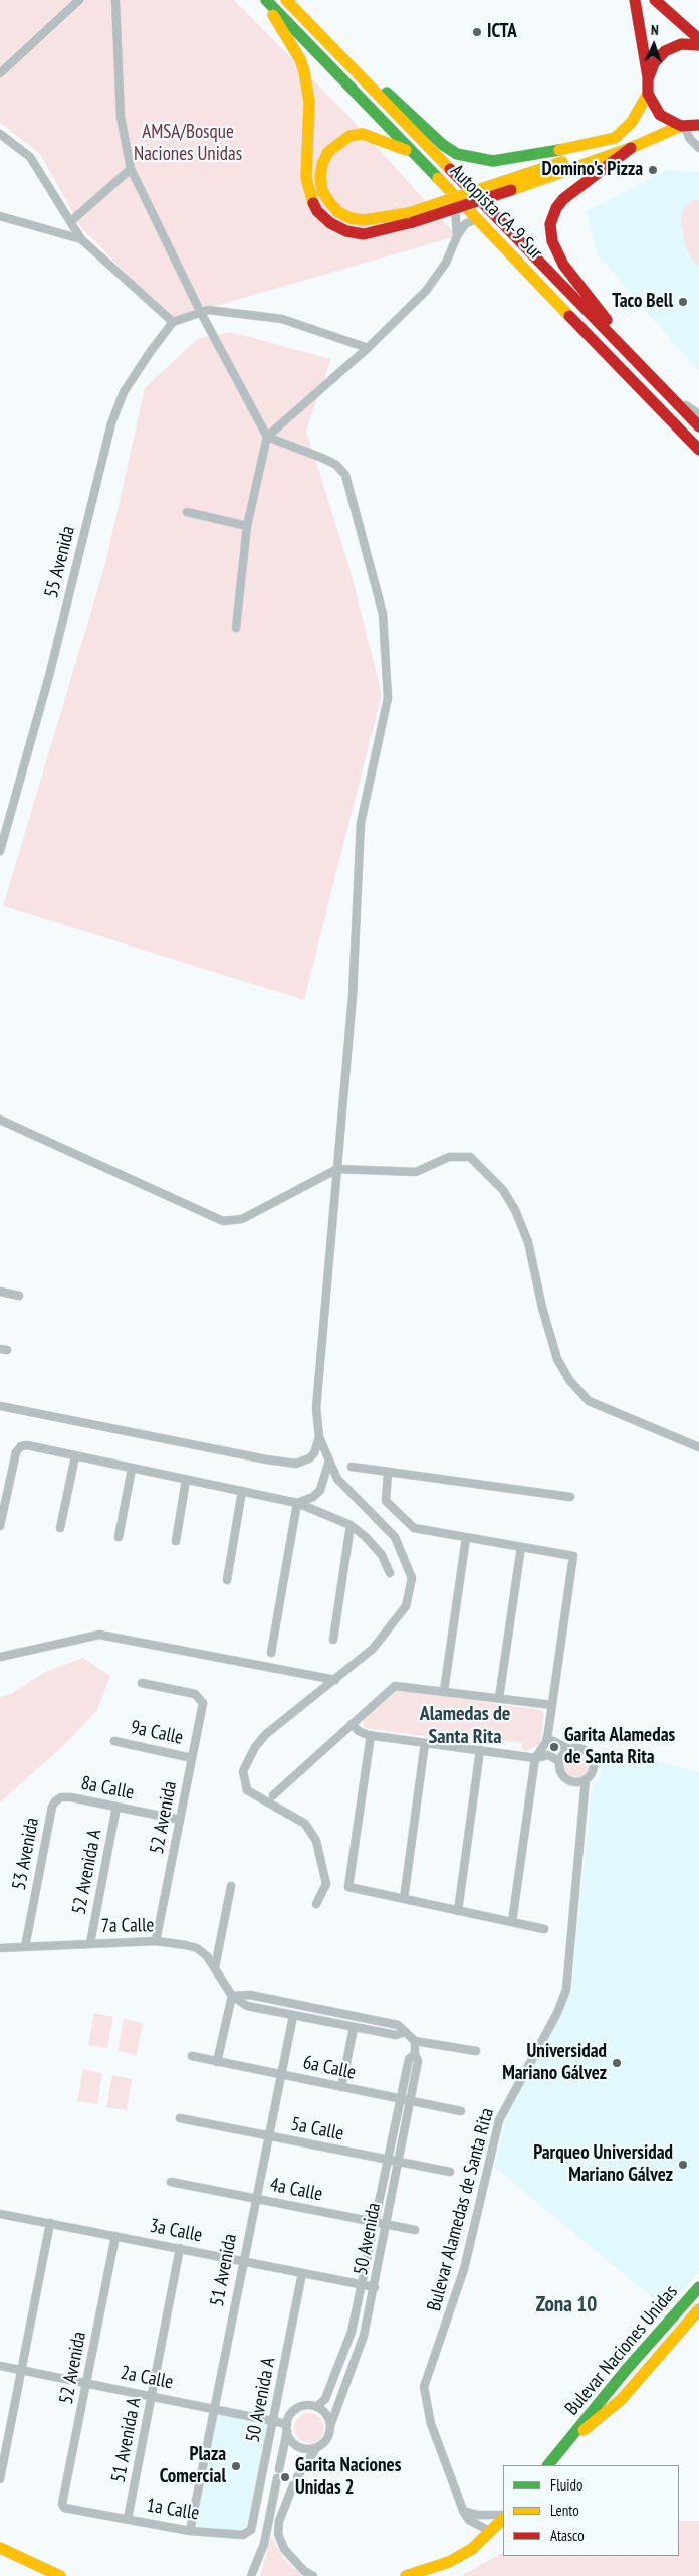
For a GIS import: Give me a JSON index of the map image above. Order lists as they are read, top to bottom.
{
  "streets": {
    "main road": ["Autopista CA-9 Sur", "Bulevar Naciones Unidas"],
    "street": [
      "55 Avenida",
      "9a Calle",
      "8a Calle",
      "52 Avenida",
      "53 Avenida",
      "52 Avenida A",
      "7a Calle",
      "6a Calle",
      "5a Calle",
      "4a Calle",
      "Bulevar Alamedas de Santa Rita",
      "3a Calle",
      "50 Avenida",
      "51 Avenida",
      "2a Calle",
      "50 Avenida A",
      "51 Avenida A",
      "1a Calle"
    ]
  },
  "crossings": [
    ["9a Calle", "52 Avenida"],
    ["8a Calle", "52 Avenida"],
    ["8a Calle", "53 Avenida"],
    ["8a Calle", "52 Avenida A"],
    ["52 Avenida", "7a Calle"],
    ["52 Avenida", "3a Calle"],
    ["52 Avenida", "2a Calle"],
    ["52 Avenida", "1a Calle"],
    ["53 Avenida", "7a Calle"],
    ["52 Avenida A", "7a Calle"],
    ["6a Calle", "50 Avenida"],
    ["6a Calle", "51 Avenida"],
    ["5a Calle", "50 Avenida"],
    ["5a Calle", "51 Avenida"],
    ["4a Calle", "50 Avenida"],
    ["4a Calle", "51 Avenida"],
    ["3a Calle", "50 Avenida"],
    ["3a Calle", "51 Avenida"],
    ["3a Calle", "50 Avenida A"],
    ["3a Calle", "51 Avenida A"],
    ["50 Avenida", "2a Calle"],
    ["51 Avenida", "2a Calle"],
    ["51 Avenida", "1a Calle"],
    ["2a Calle", "50 Avenida A"],
    ["2a Calle", "51 Avenida A"],
    ["50 Avenida A", "1a Calle"],
    ["51 Avenida A", "1a Calle"]
  ],
  "districts": ["Alamedas de Santa Rita", "Zona 10"],
  "parks": ["AMSA/Bosque Naciones Unidas"],
  "places": [
    "ICTA",
    "Domino's Pizza",
    "Taco Bell",
    "Garita Alamedas de Santa Rita",
    "Universidad Mariano Gálvez",
    "Parqueo Universidad Mariano Gálvez",
    "Plaza Comercial",
    "Garita Naciones Unidas 2"
  ],
  "legend": ["Fluido", "Lento", "Atasco"],
  "north": "top"
}
